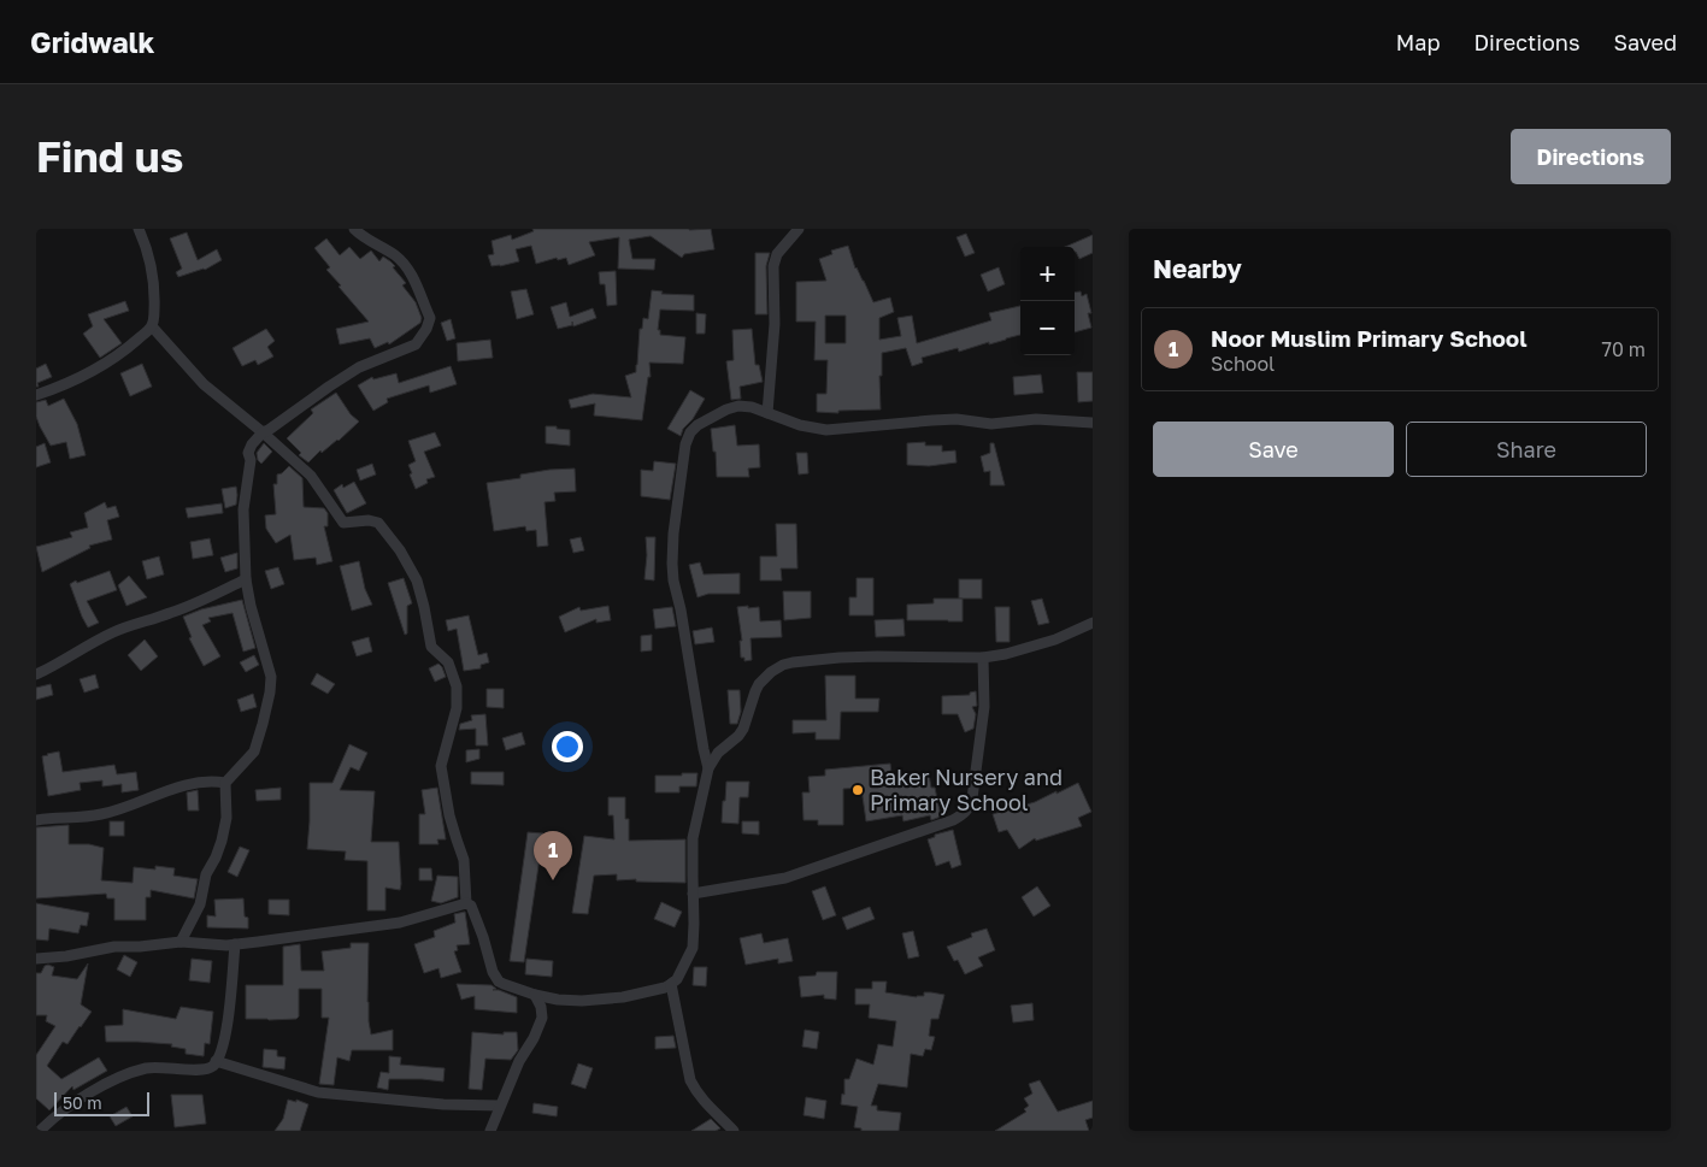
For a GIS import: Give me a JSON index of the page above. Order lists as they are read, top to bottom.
{
  "places": ["Baker Nursery and Primary School"],
  "scale_bar": "50 m",
  "page": {
    "header": "Gridwalk",
    "nav": ["Map", "Directions", "Saved"],
    "buttons": [
      "Directions",
      ["Save", "Share"]
    ],
    "title": "Find us",
    "heading": "Nearby",
    "map_buttons": ["+", "−"],
    "list": [
      {
        "mark": "1",
        "name": "Noor Muslim Primary School",
        "note": "School",
        "value": "70 m"
      }
    ],
    "pins": "1",
    "scale": "50 m"
  }
}
